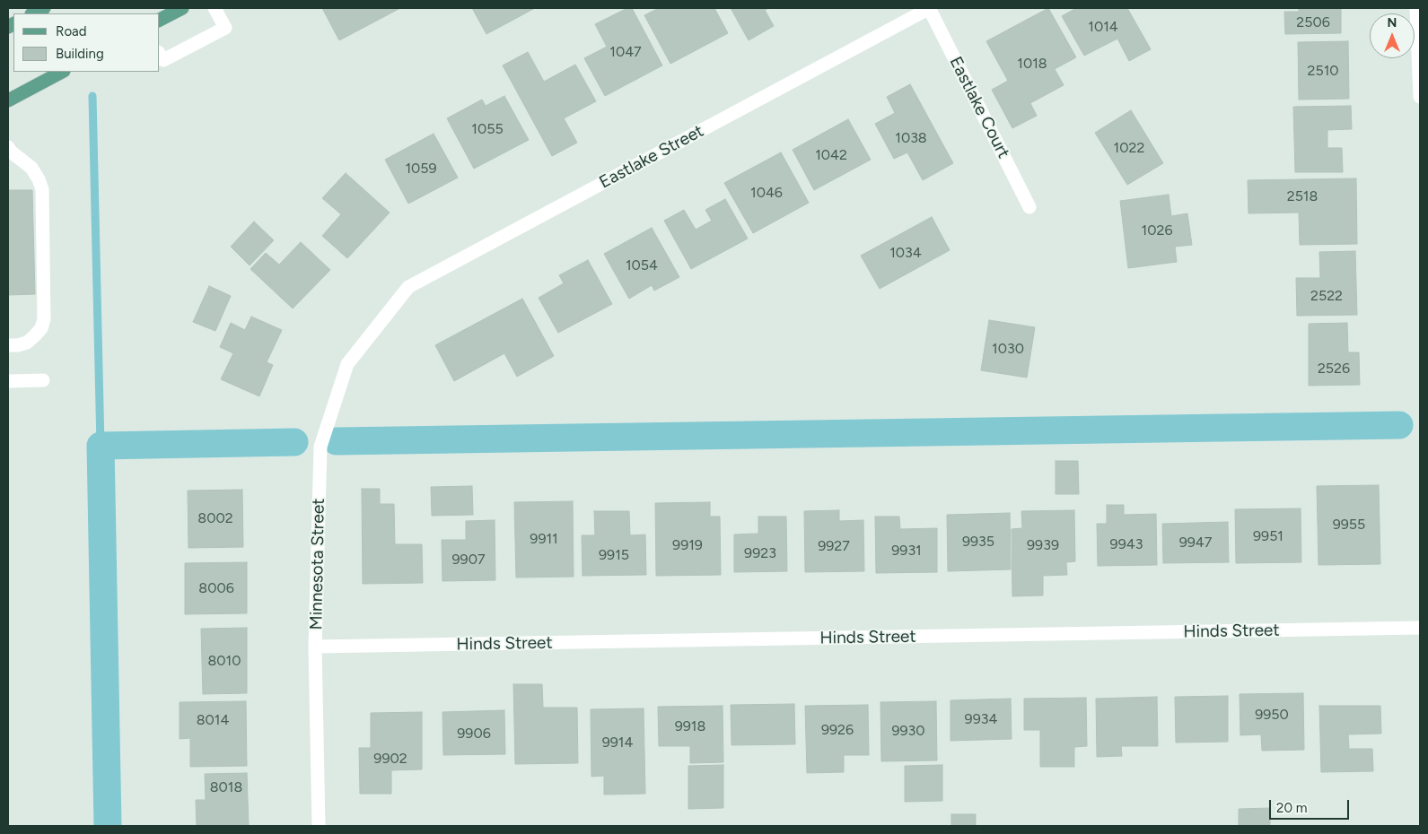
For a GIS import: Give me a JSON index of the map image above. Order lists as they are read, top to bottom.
{
  "streets": {
    "street": [
      "Eastlake Court",
      "Eastlake Street",
      "Minnesota Street",
      "Hinds Street"
    ]
  },
  "crossings": [
    ["Eastlake Court", "Eastlake Street"],
    ["Eastlake Street", "Minnesota Street"],
    ["Minnesota Street", "Hinds Street"]
  ],
  "house_numbers": [
    "2506",
    "1014",
    "1047",
    "1018",
    "2510",
    "1055",
    "1038",
    "1022",
    "1042",
    "1059",
    "1046",
    "2518",
    "1026",
    "1034",
    "1054",
    "2522",
    "1030",
    "2526",
    "8002",
    "9955",
    "9951",
    "9911",
    "9935",
    "9947",
    "9943",
    "9919",
    "9939",
    "9927",
    "9931",
    "9923",
    "9915",
    "9907",
    "8006",
    "8010",
    "9950",
    "9934",
    "8014",
    "9918",
    "9926",
    "9930",
    "9906",
    "9914",
    "9902",
    "8018"
  ],
  "legend": ["Road", "Building"],
  "scale_bar": "20 m",
  "north": "top"
}
